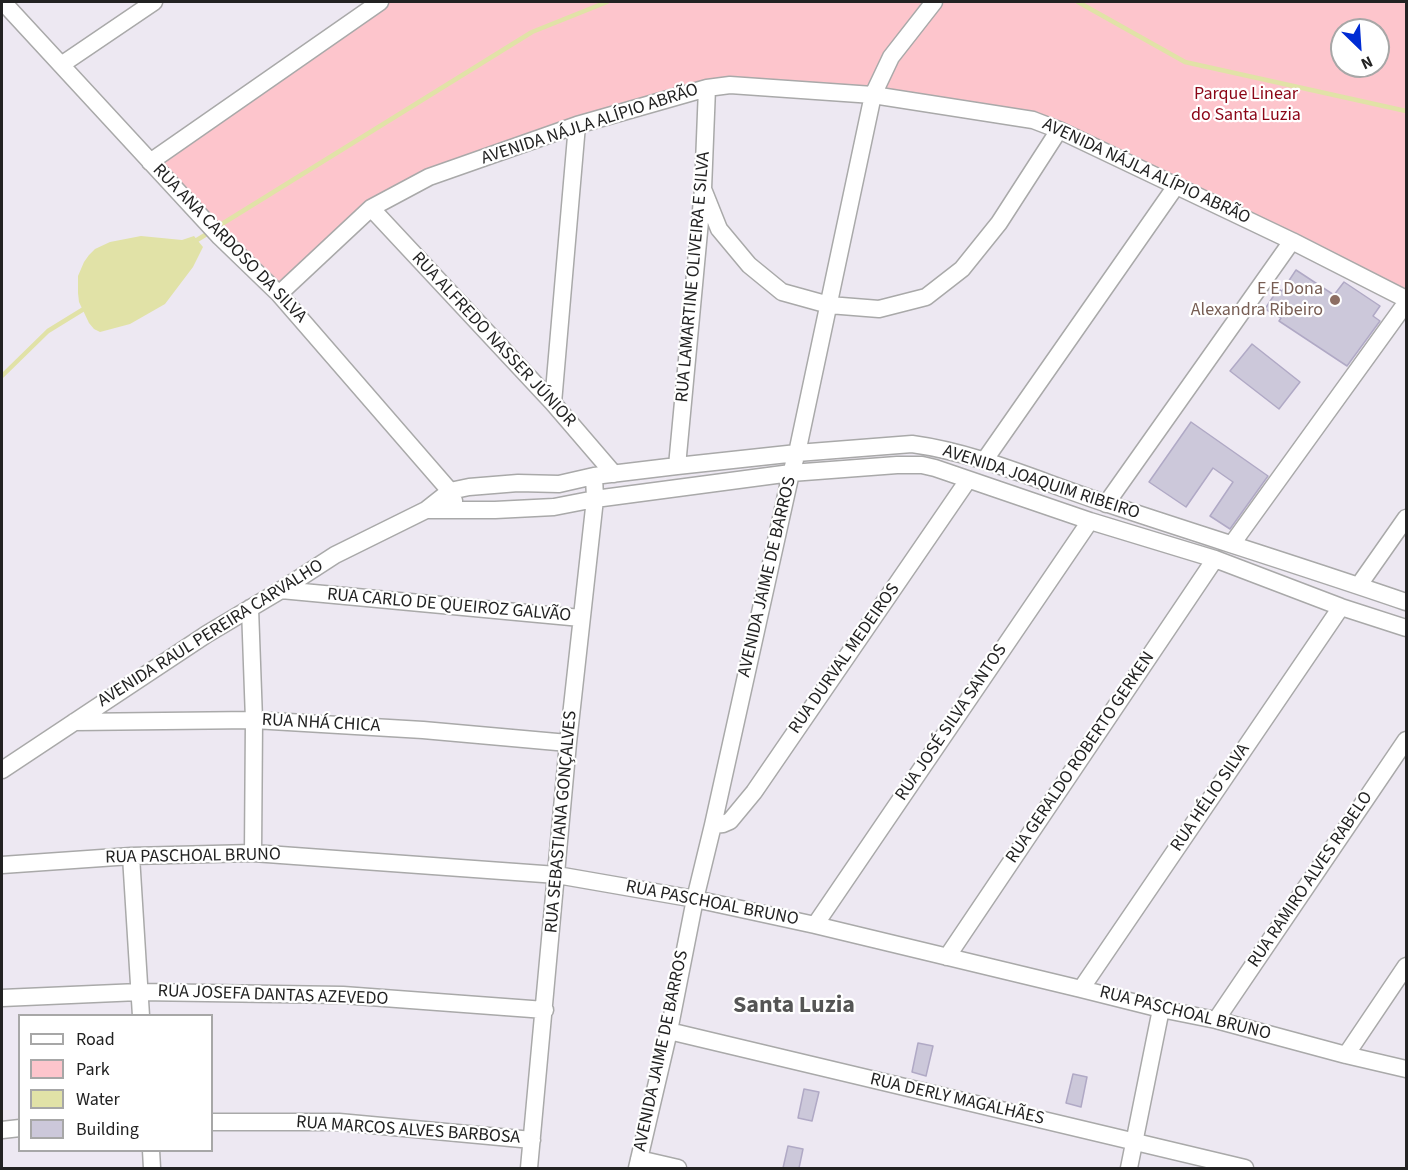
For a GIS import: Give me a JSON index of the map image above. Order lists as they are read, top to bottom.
{
  "streets": {
    "street": [
      "AVENIDA NÁJLA ALÍPIO ABRÃO",
      "RUA ANA CARDOSO DA SILVA",
      "RUA LAMARTINE OLIVEIRA E SILVA",
      "RUA ALFREDO NASSER JÚNIOR",
      "AVENIDA JOAQUIM RIBEIRO",
      "AVENIDA JAIME DE BARROS",
      "RUA CARLO DE QUEIROZ GALVÃO",
      "AVENIDA RAUL PEREIRA CARVALHO",
      "RUA DURVAL MEDEIROS",
      "RUA JOSÉ SILVA SANTOS",
      "RUA NHÁ CHICA",
      "RUA GERALDO ROBERTO GERKEN",
      "RUA HÉLIO SILVA",
      "RUA SEBASTIANA GONÇALVES",
      "RUA PASCHOAL BRUNO",
      "RUA RAMIRO ALVES RABELO",
      "RUA JOSEFA DANTAS AZEVEDO",
      "RUA DERLY MAGALHÃES",
      "RUA MARCOS ALVES BARBOSA"
    ]
  },
  "crossings": [
    ["AVENIDA NÁJLA ALÍPIO ABRÃO", "RUA ANA CARDOSO DA SILVA"],
    ["AVENIDA NÁJLA ALÍPIO ABRÃO", "RUA LAMARTINE OLIVEIRA E SILVA"],
    ["AVENIDA NÁJLA ALÍPIO ABRÃO", "RUA ALFREDO NASSER JÚNIOR"],
    ["AVENIDA NÁJLA ALÍPIO ABRÃO", "AVENIDA JAIME DE BARROS"],
    ["RUA ANA CARDOSO DA SILVA", "AVENIDA JOAQUIM RIBEIRO"],
    ["RUA ANA CARDOSO DA SILVA", "AVENIDA RAUL PEREIRA CARVALHO"],
    ["RUA LAMARTINE OLIVEIRA E SILVA", "AVENIDA JOAQUIM RIBEIRO"],
    ["RUA ALFREDO NASSER JÚNIOR", "AVENIDA JOAQUIM RIBEIRO"],
    ["AVENIDA JOAQUIM RIBEIRO", "AVENIDA JAIME DE BARROS"],
    ["AVENIDA JOAQUIM RIBEIRO", "AVENIDA RAUL PEREIRA CARVALHO"],
    ["AVENIDA JOAQUIM RIBEIRO", "RUA DURVAL MEDEIROS"],
    ["AVENIDA JOAQUIM RIBEIRO", "RUA JOSÉ SILVA SANTOS"],
    ["AVENIDA JOAQUIM RIBEIRO", "RUA GERALDO ROBERTO GERKEN"],
    ["AVENIDA JOAQUIM RIBEIRO", "RUA HÉLIO SILVA"],
    ["AVENIDA JOAQUIM RIBEIRO", "RUA SEBASTIANA GONÇALVES"],
    ["AVENIDA JAIME DE BARROS", "RUA DURVAL MEDEIROS"],
    ["AVENIDA JAIME DE BARROS", "RUA PASCHOAL BRUNO"],
    ["AVENIDA JAIME DE BARROS", "RUA DERLY MAGALHÃES"],
    ["RUA CARLO DE QUEIROZ GALVÃO", "AVENIDA RAUL PEREIRA CARVALHO"],
    ["RUA CARLO DE QUEIROZ GALVÃO", "RUA SEBASTIANA GONÇALVES"],
    ["AVENIDA RAUL PEREIRA CARVALHO", "RUA NHÁ CHICA"],
    ["RUA JOSÉ SILVA SANTOS", "RUA PASCHOAL BRUNO"],
    ["RUA NHÁ CHICA", "RUA SEBASTIANA GONÇALVES"],
    ["RUA GERALDO ROBERTO GERKEN", "RUA PASCHOAL BRUNO"],
    ["RUA HÉLIO SILVA", "RUA PASCHOAL BRUNO"],
    ["RUA SEBASTIANA GONÇALVES", "RUA PASCHOAL BRUNO"],
    ["RUA SEBASTIANA GONÇALVES", "RUA JOSEFA DANTAS AZEVEDO"],
    ["RUA SEBASTIANA GONÇALVES", "RUA MARCOS ALVES BARBOSA"],
    ["RUA PASCHOAL BRUNO", "RUA RAMIRO ALVES RABELO"]
  ],
  "districts": ["Santa Luzia"],
  "parks": ["Parque Linear do Santa Luzia"],
  "places": ["E E Dona Alexandra Ribeiro"],
  "legend": [
    "Road",
    "Park",
    "Water",
    "Building"
  ],
  "north": "bottom right"
}
